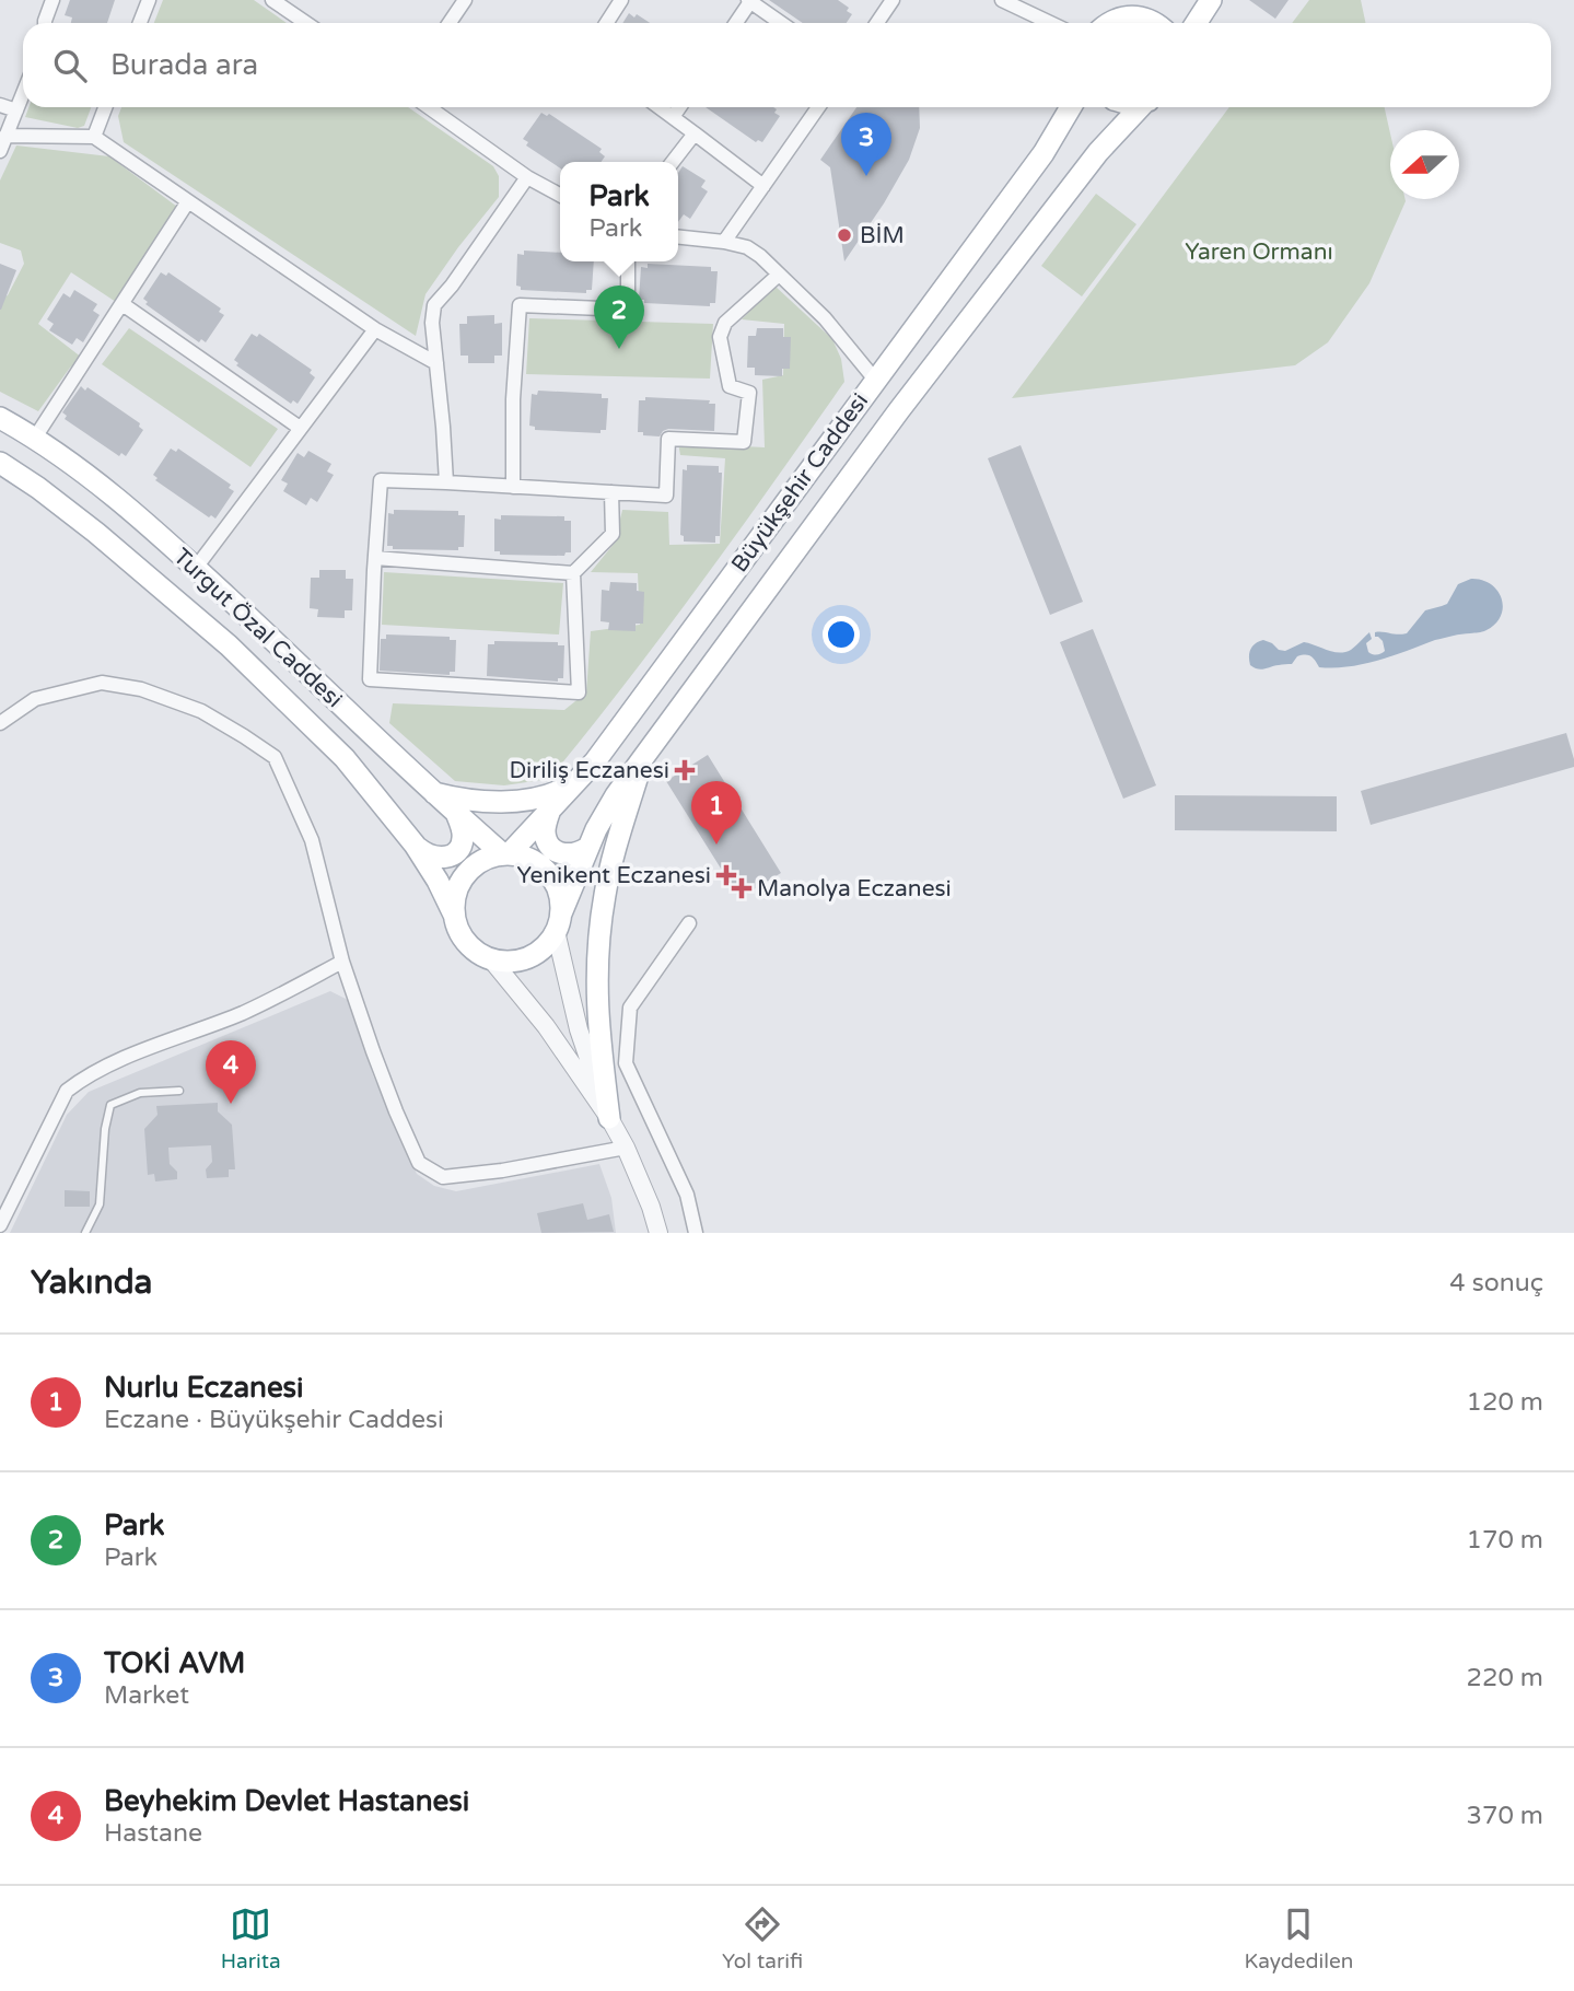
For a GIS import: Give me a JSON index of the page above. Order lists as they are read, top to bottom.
{
  "streets": {
    "main road": ["Büyükşehir Caddesi", "Turgut Özal Caddesi"]
  },
  "crossings": [
    ["Büyükşehir Caddesi", "Turgut Özal Caddesi"]
  ],
  "parks": ["Yaren Ormanı"],
  "places": {
    "other": ["BİM"],
    "health": ["Diriliş Eczanesi", "Yenikent Eczanesi", "Manolya Eczanesi"]
  },
  "north": "left",
  "page": {
    "search": "Burada ara",
    "pins": [
      "3",
      "2",
      "1",
      "4"
    ],
    "popup": ["Park", "Park"],
    "heading": ["Yakında", "4 sonuç"],
    "list": [
      {
        "mark": "1",
        "name": "Nurlu Eczanesi",
        "note": "Eczane · Büyükşehir Caddesi",
        "value": "120 m"
      },
      {
        "mark": "2",
        "name": "Park",
        "note": "Park",
        "value": "170 m"
      },
      {
        "mark": "3",
        "name": "TOKİ AVM",
        "note": "Market",
        "value": "220 m"
      },
      {
        "mark": "4",
        "name": "Beyhekim Devlet Hastanesi",
        "note": "Hastane",
        "value": "370 m"
      }
    ],
    "nav": ["Harita", "Yol tarifi", "Kaydedilen"]
  }
}
